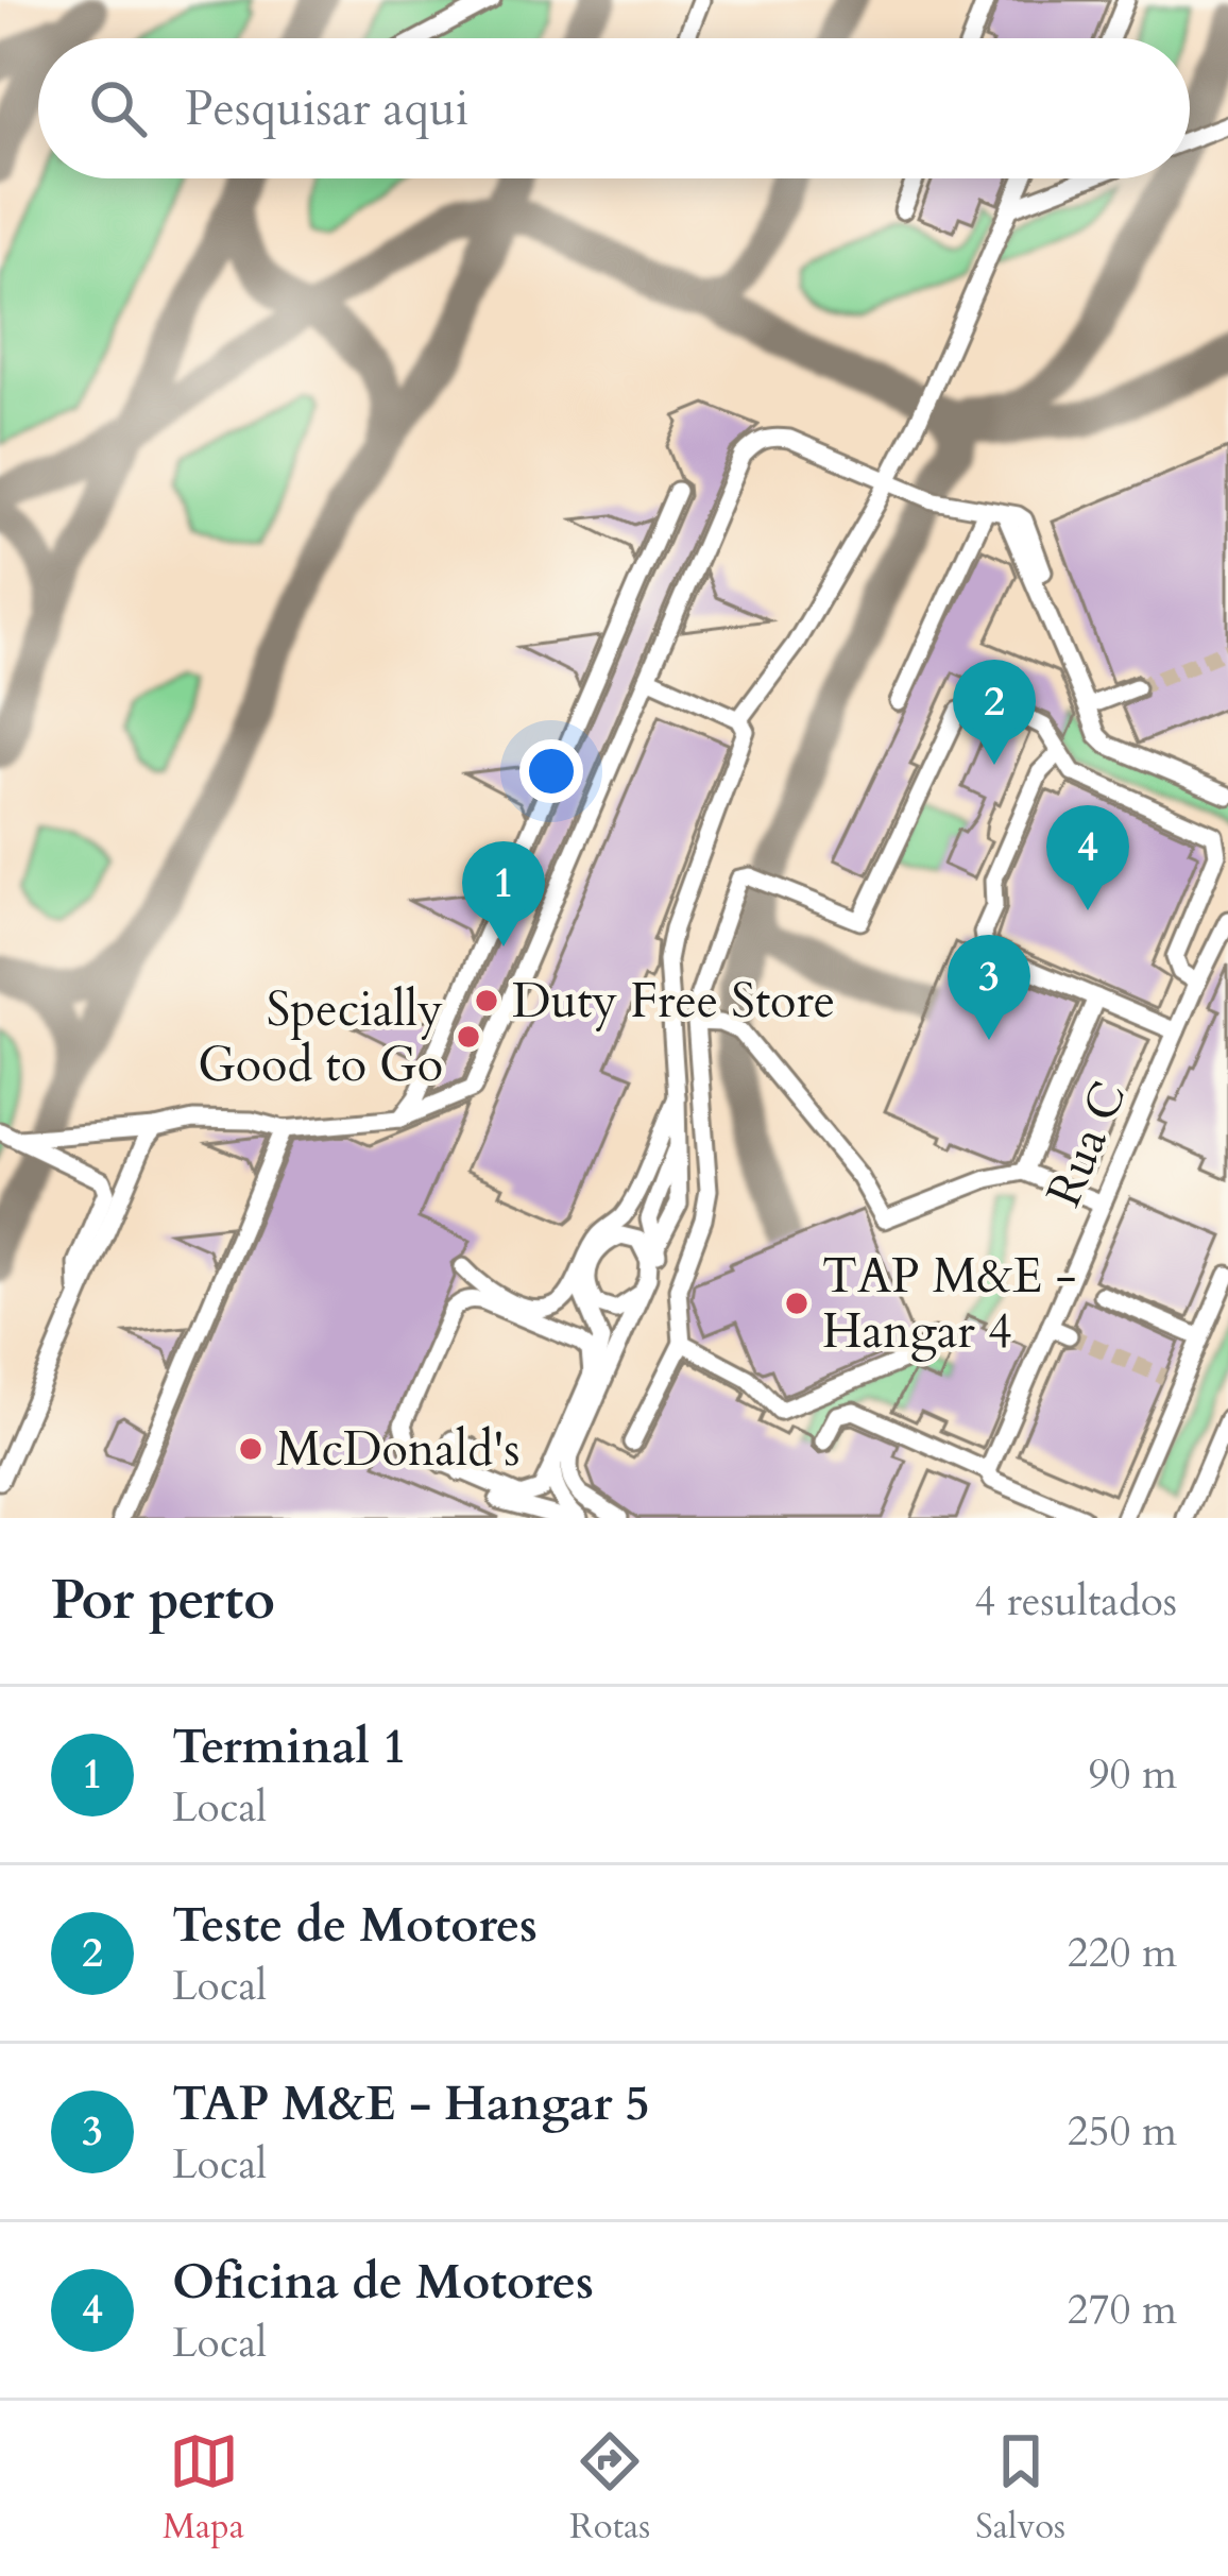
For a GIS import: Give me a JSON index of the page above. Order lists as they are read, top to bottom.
{
  "streets": {
    "street": ["Rua C"]
  },
  "places": [
    "Duty Free Store",
    "Specially Good to Go",
    "TAP M&E - Hangar 4",
    "McDonald's"
  ],
  "page": {
    "search": "Pesquisar aqui",
    "pins": [
      "2",
      "4",
      "1",
      "3"
    ],
    "heading": ["Por perto", "4 resultados"],
    "list": [
      {
        "mark": "1",
        "name": "Terminal 1",
        "note": "Local",
        "value": "90 m"
      },
      {
        "mark": "2",
        "name": "Teste de Motores",
        "note": "Local",
        "value": "220 m"
      },
      {
        "mark": "3",
        "name": "TAP M&E - Hangar 5",
        "note": "Local",
        "value": "250 m"
      },
      {
        "mark": "4",
        "name": "Oficina de Motores",
        "note": "Local",
        "value": "270 m"
      }
    ],
    "nav": ["Mapa", "Rotas", "Salvos"]
  }
}
